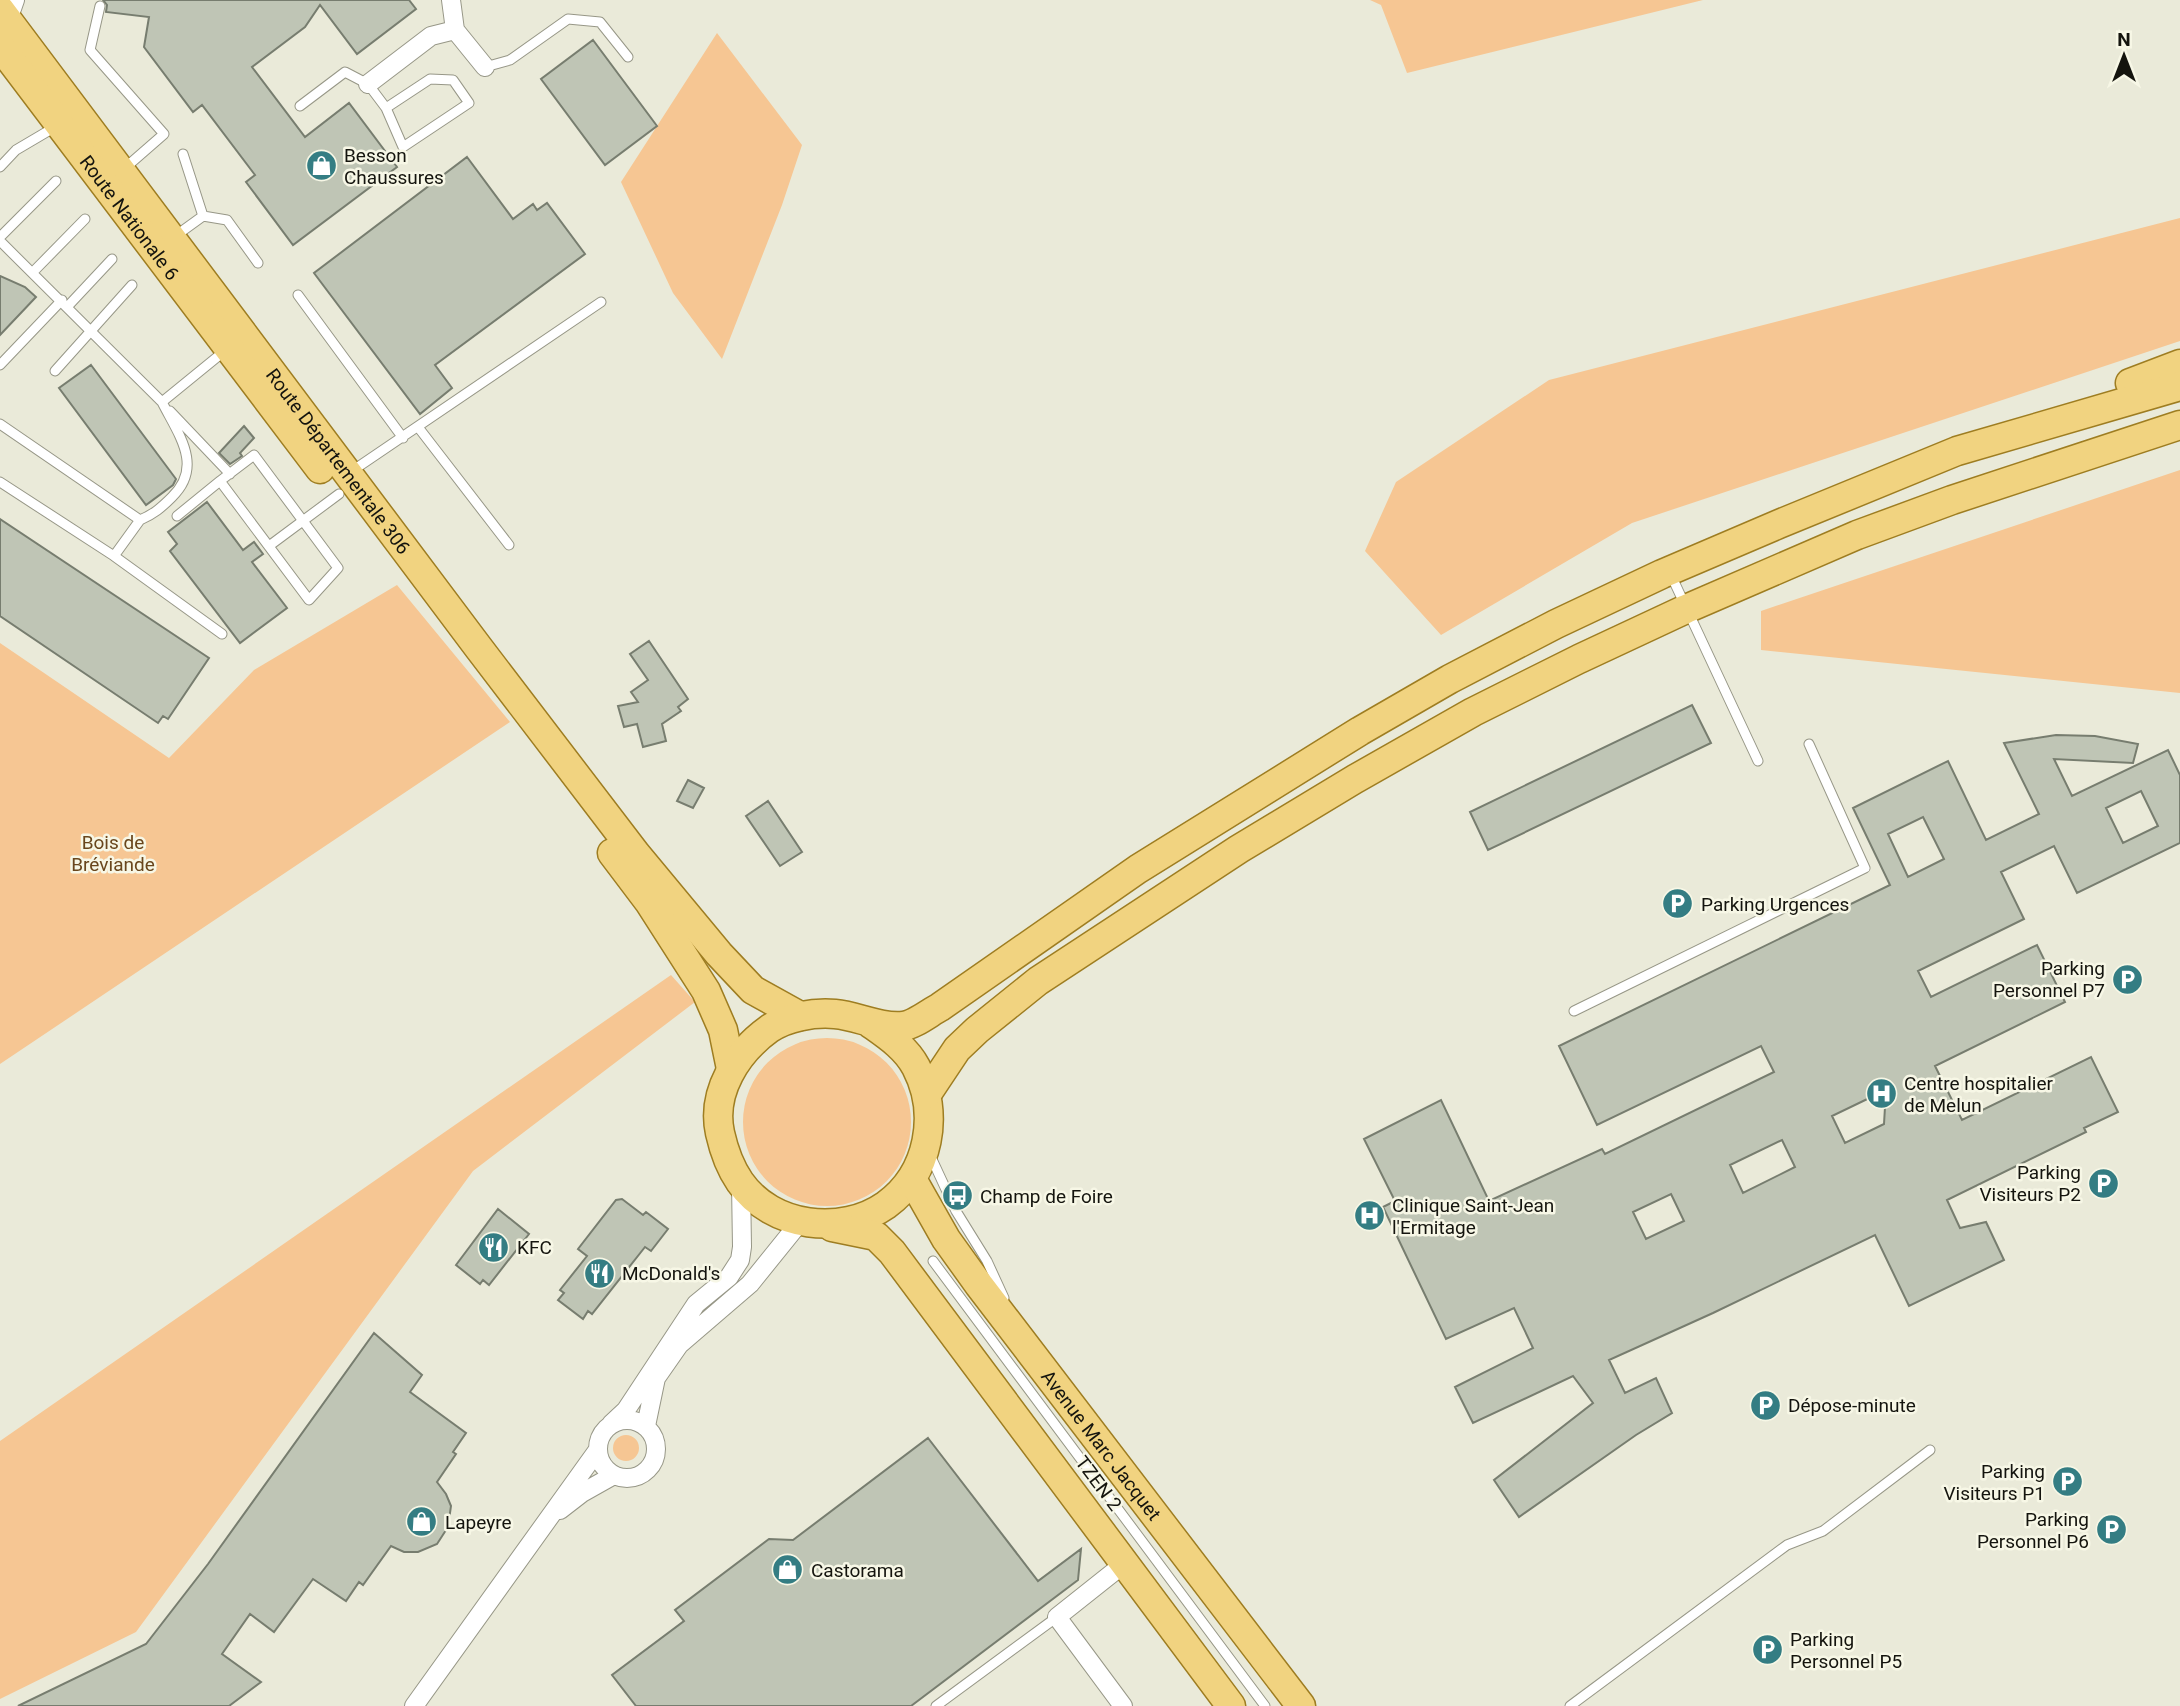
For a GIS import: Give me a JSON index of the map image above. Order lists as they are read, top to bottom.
{
  "streets": {
    "main road": ["Route Nationale 6", "Route Départementale 306", "Avenue Marc Jacquet"],
    "lane": ["TZEN 2"]
  },
  "crossings": [
    ["Route Nationale 6", "Route Départementale 306"]
  ],
  "parks": ["Bois de Bréviande"],
  "places": {
    "shop": ["Besson Chaussures", "Lapeyre", "Castorama"],
    "parking": [
      "Parking Urgences",
      "Parking Personnel P7",
      "Parking Visiteurs P2",
      "Dépose-minute",
      "Parking Visiteurs P1",
      "Parking Personnel P6",
      "Parking Personnel P5"
    ],
    "hospital": ["Centre hospitalier de Melun", "Clinique Saint-Jean l'Ermitage"],
    "bus stop": ["Champ de Foire"],
    "restaurant": ["KFC", "McDonald's"]
  },
  "north": "top"
}
